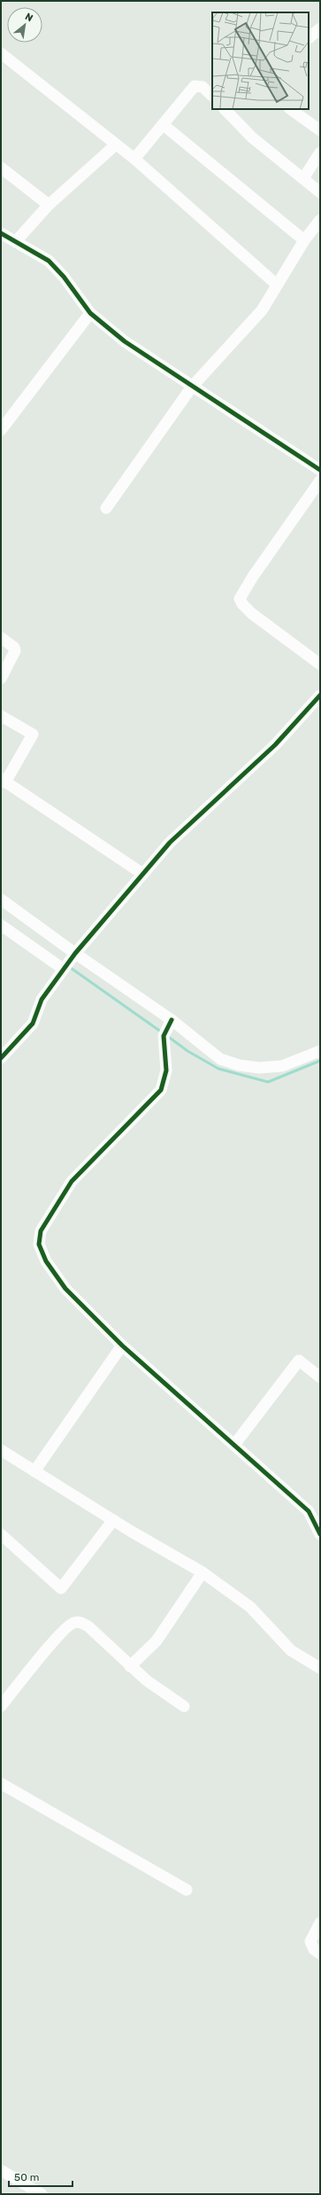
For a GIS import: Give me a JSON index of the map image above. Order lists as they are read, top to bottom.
{
  "scale_bar": "50 m",
  "north": "top right"
}
